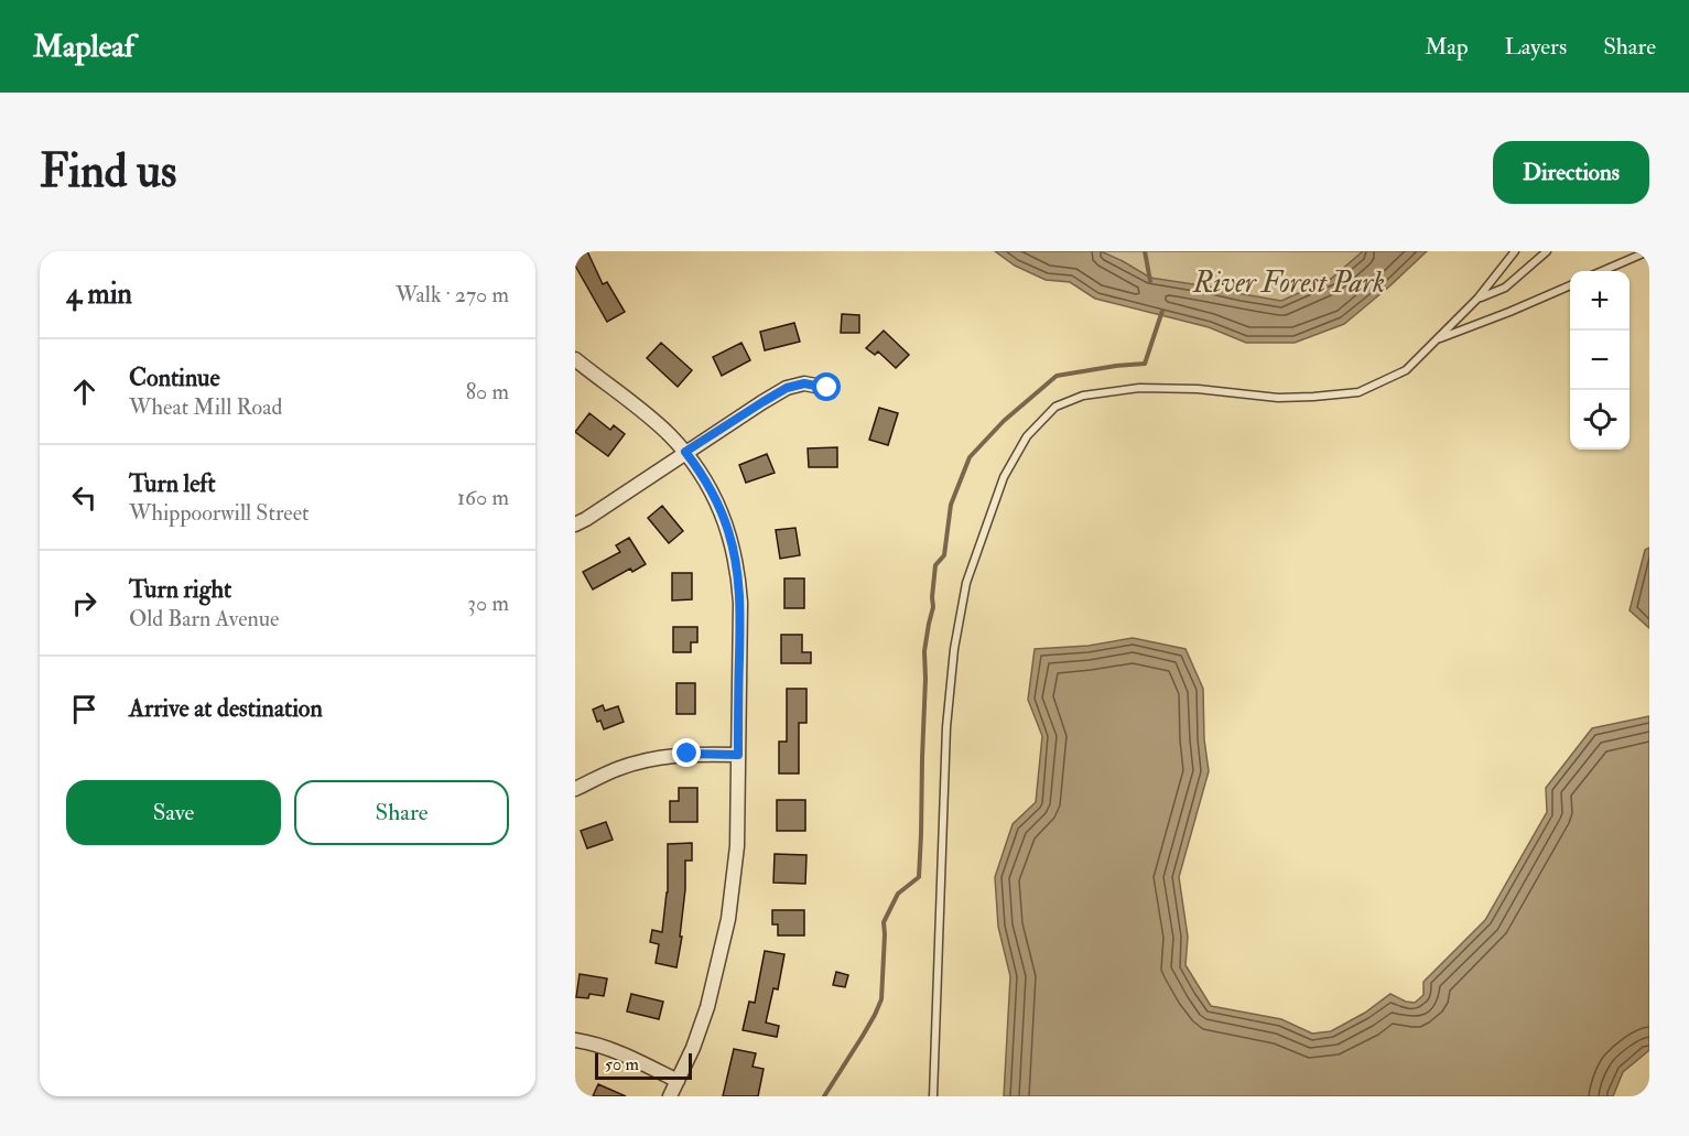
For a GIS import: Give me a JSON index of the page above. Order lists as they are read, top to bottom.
{
  "parks": ["River Forest Park"],
  "scale_bar": "50 m",
  "page": {
    "header": "Mapleaf",
    "nav": ["Map", "Layers", "Share"],
    "buttons": [
      "Directions",
      ["Save", "Share"]
    ],
    "title": "Find us",
    "heading": ["4 min", "Walk · 270 m"],
    "map_buttons": ["+", "−"],
    "list": [
      ["Continue", "Wheat Mill Road", "80 m"],
      ["Turn left", "Whippoorwill Street", "160 m"],
      ["Turn right", "Old Barn Avenue", "30 m"],
      "Arrive at destination"
    ],
    "scale": "50 m"
  }
}
